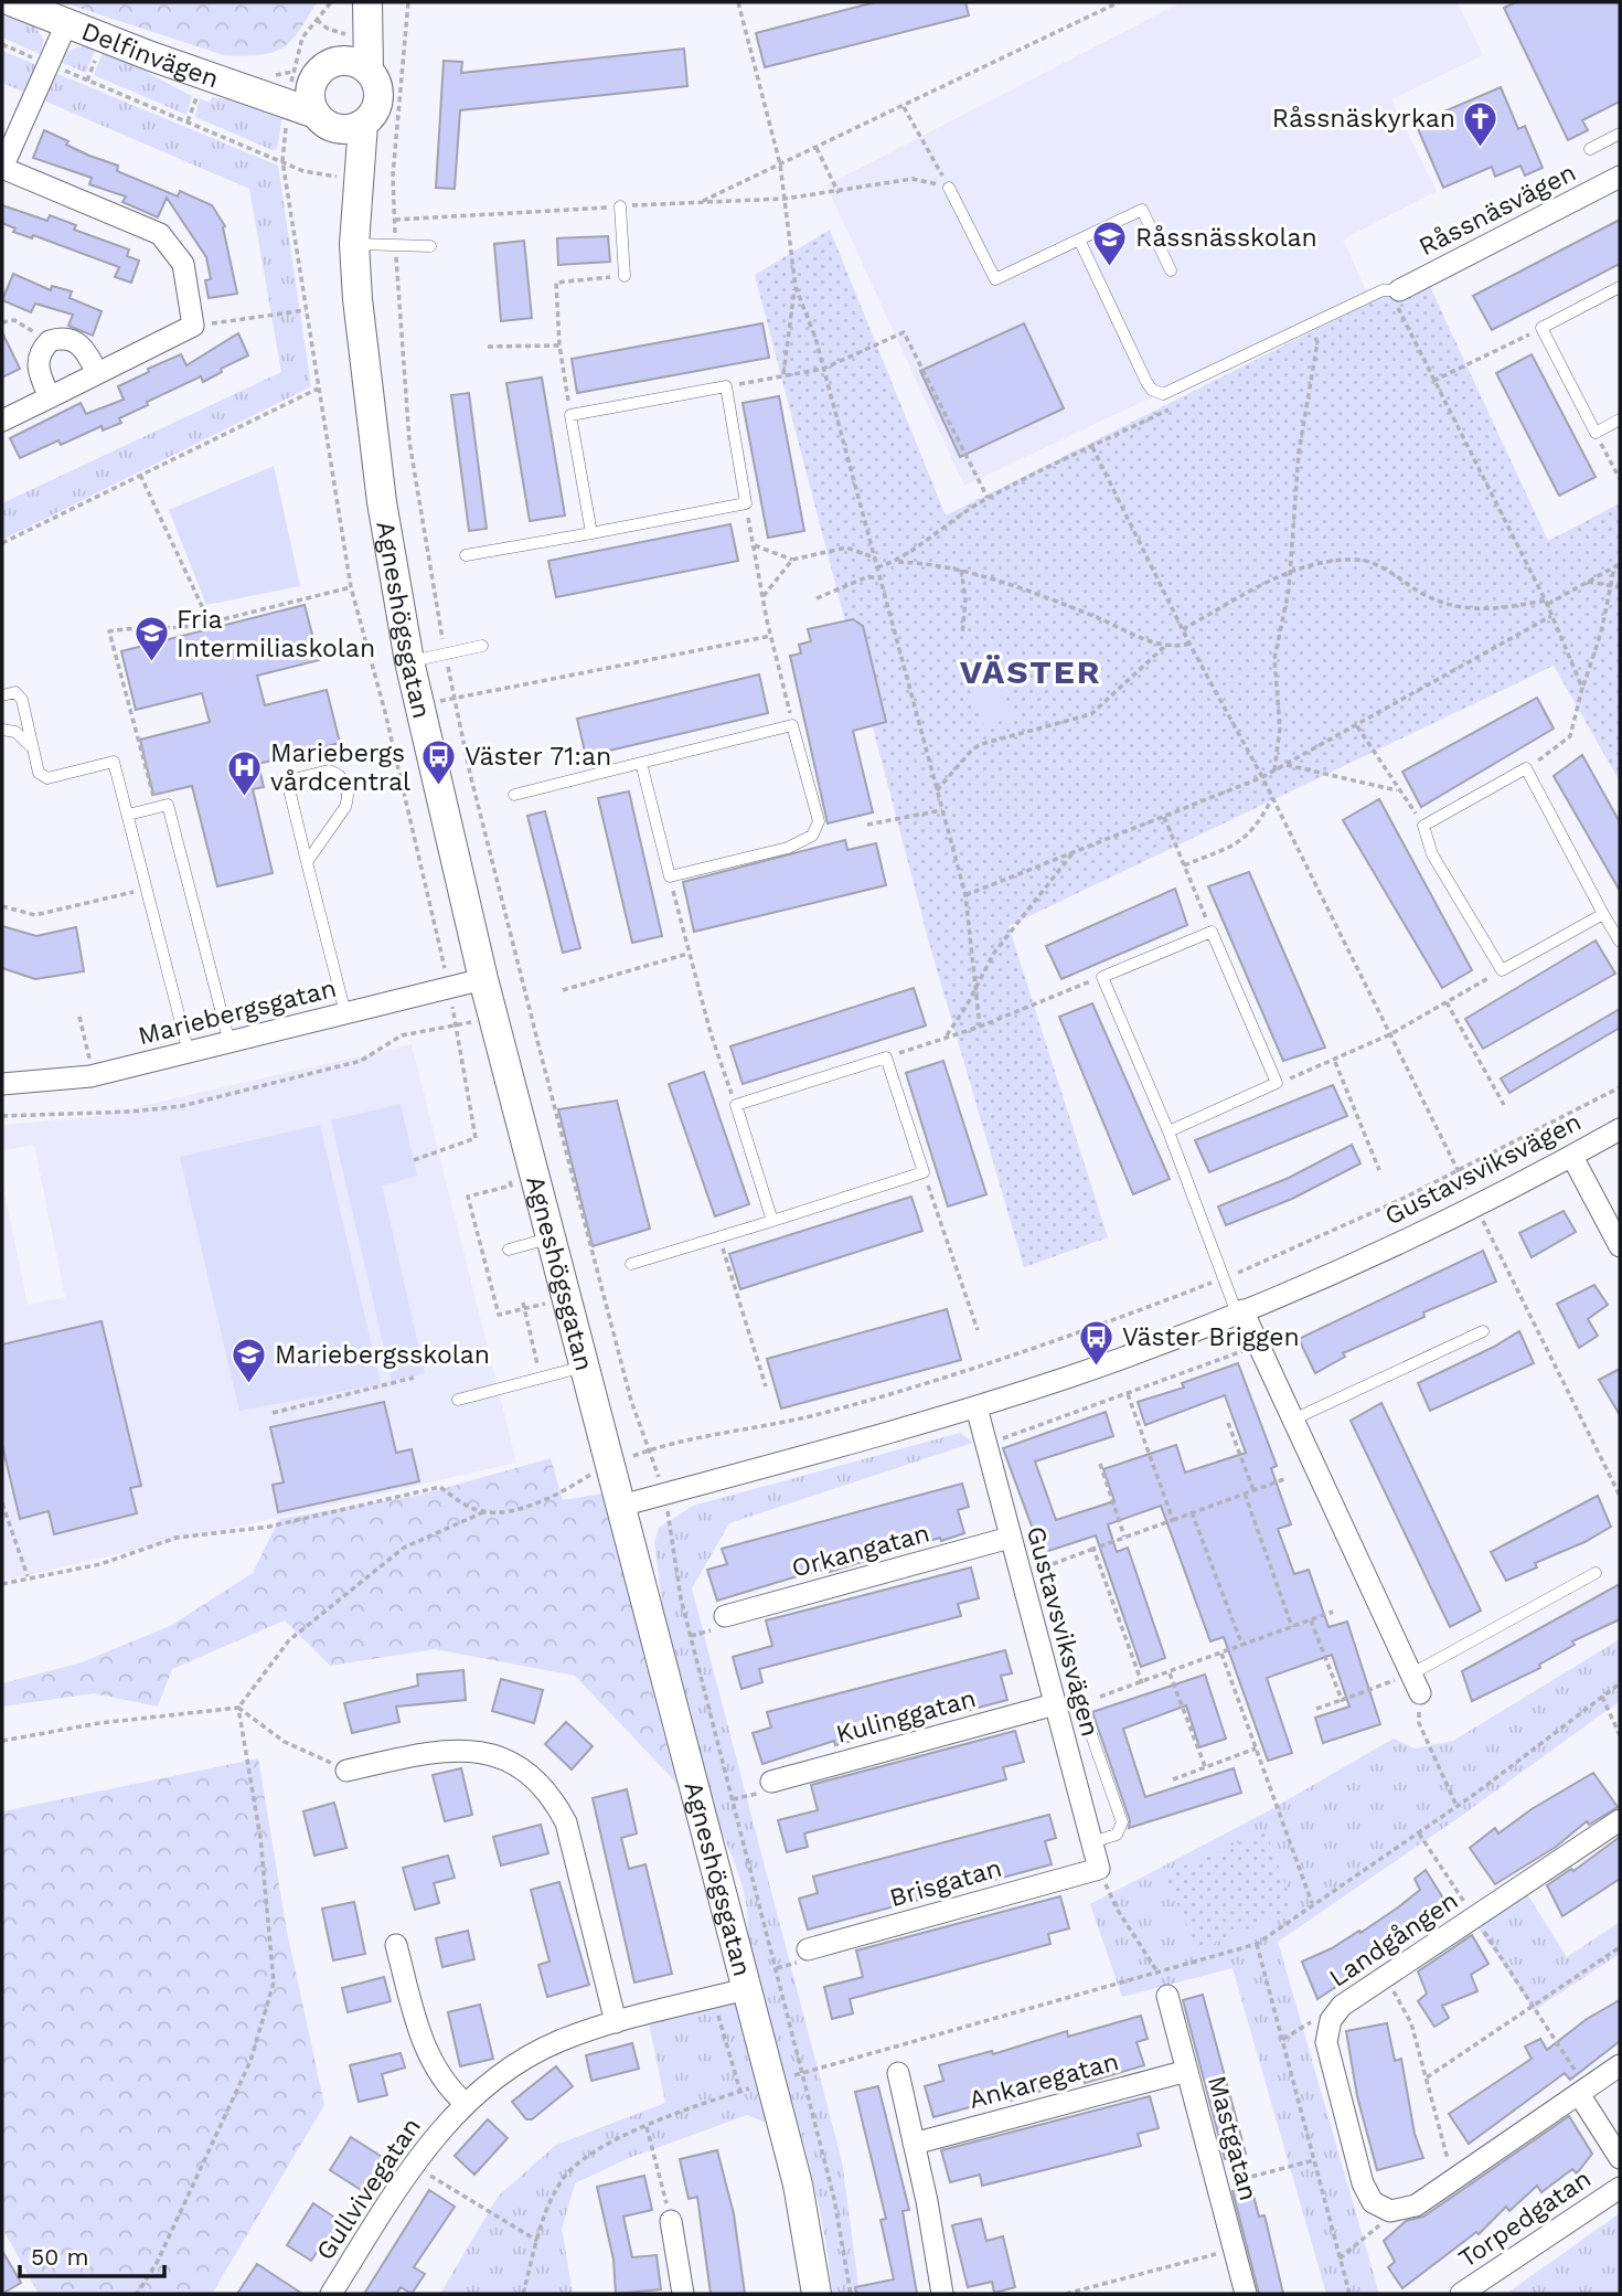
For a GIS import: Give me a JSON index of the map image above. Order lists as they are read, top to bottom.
{
  "streets": {
    "street": [
      "Delfinvägen",
      "Råssnäsvägen",
      "Agneshögsgatan",
      "Mariebergsgatan",
      "Gustavsviksvägen",
      "Orkangatan",
      "Kulinggatan",
      "Brisgatan",
      "Landgången",
      "Ankaregatan",
      "Mastgatan",
      "Gullvivegatan",
      "Torpedgatan"
    ]
  },
  "crossings": [
    ["Delfinvägen", "Agneshögsgatan"],
    ["Agneshögsgatan", "Mariebergsgatan"],
    ["Agneshögsgatan", "Gustavsviksvägen"],
    ["Agneshögsgatan", "Gullvivegatan"],
    ["Gustavsviksvägen", "Orkangatan"],
    ["Gustavsviksvägen", "Kulinggatan"],
    ["Gustavsviksvägen", "Brisgatan"],
    ["Ankaregatan", "Mastgatan"]
  ],
  "districts": ["VÄSTER"],
  "places": {
    "church": ["Råssnäskyrkan"],
    "school or university": ["Råssnässkolan", "Fria Intermiliaskolan", "Mariebergsskolan"],
    "bus stop": ["Väster 71:an", "Väster Briggen"],
    "hospital": ["Mariebergs vårdcentral"]
  },
  "scale_bar": "50 m"
}
